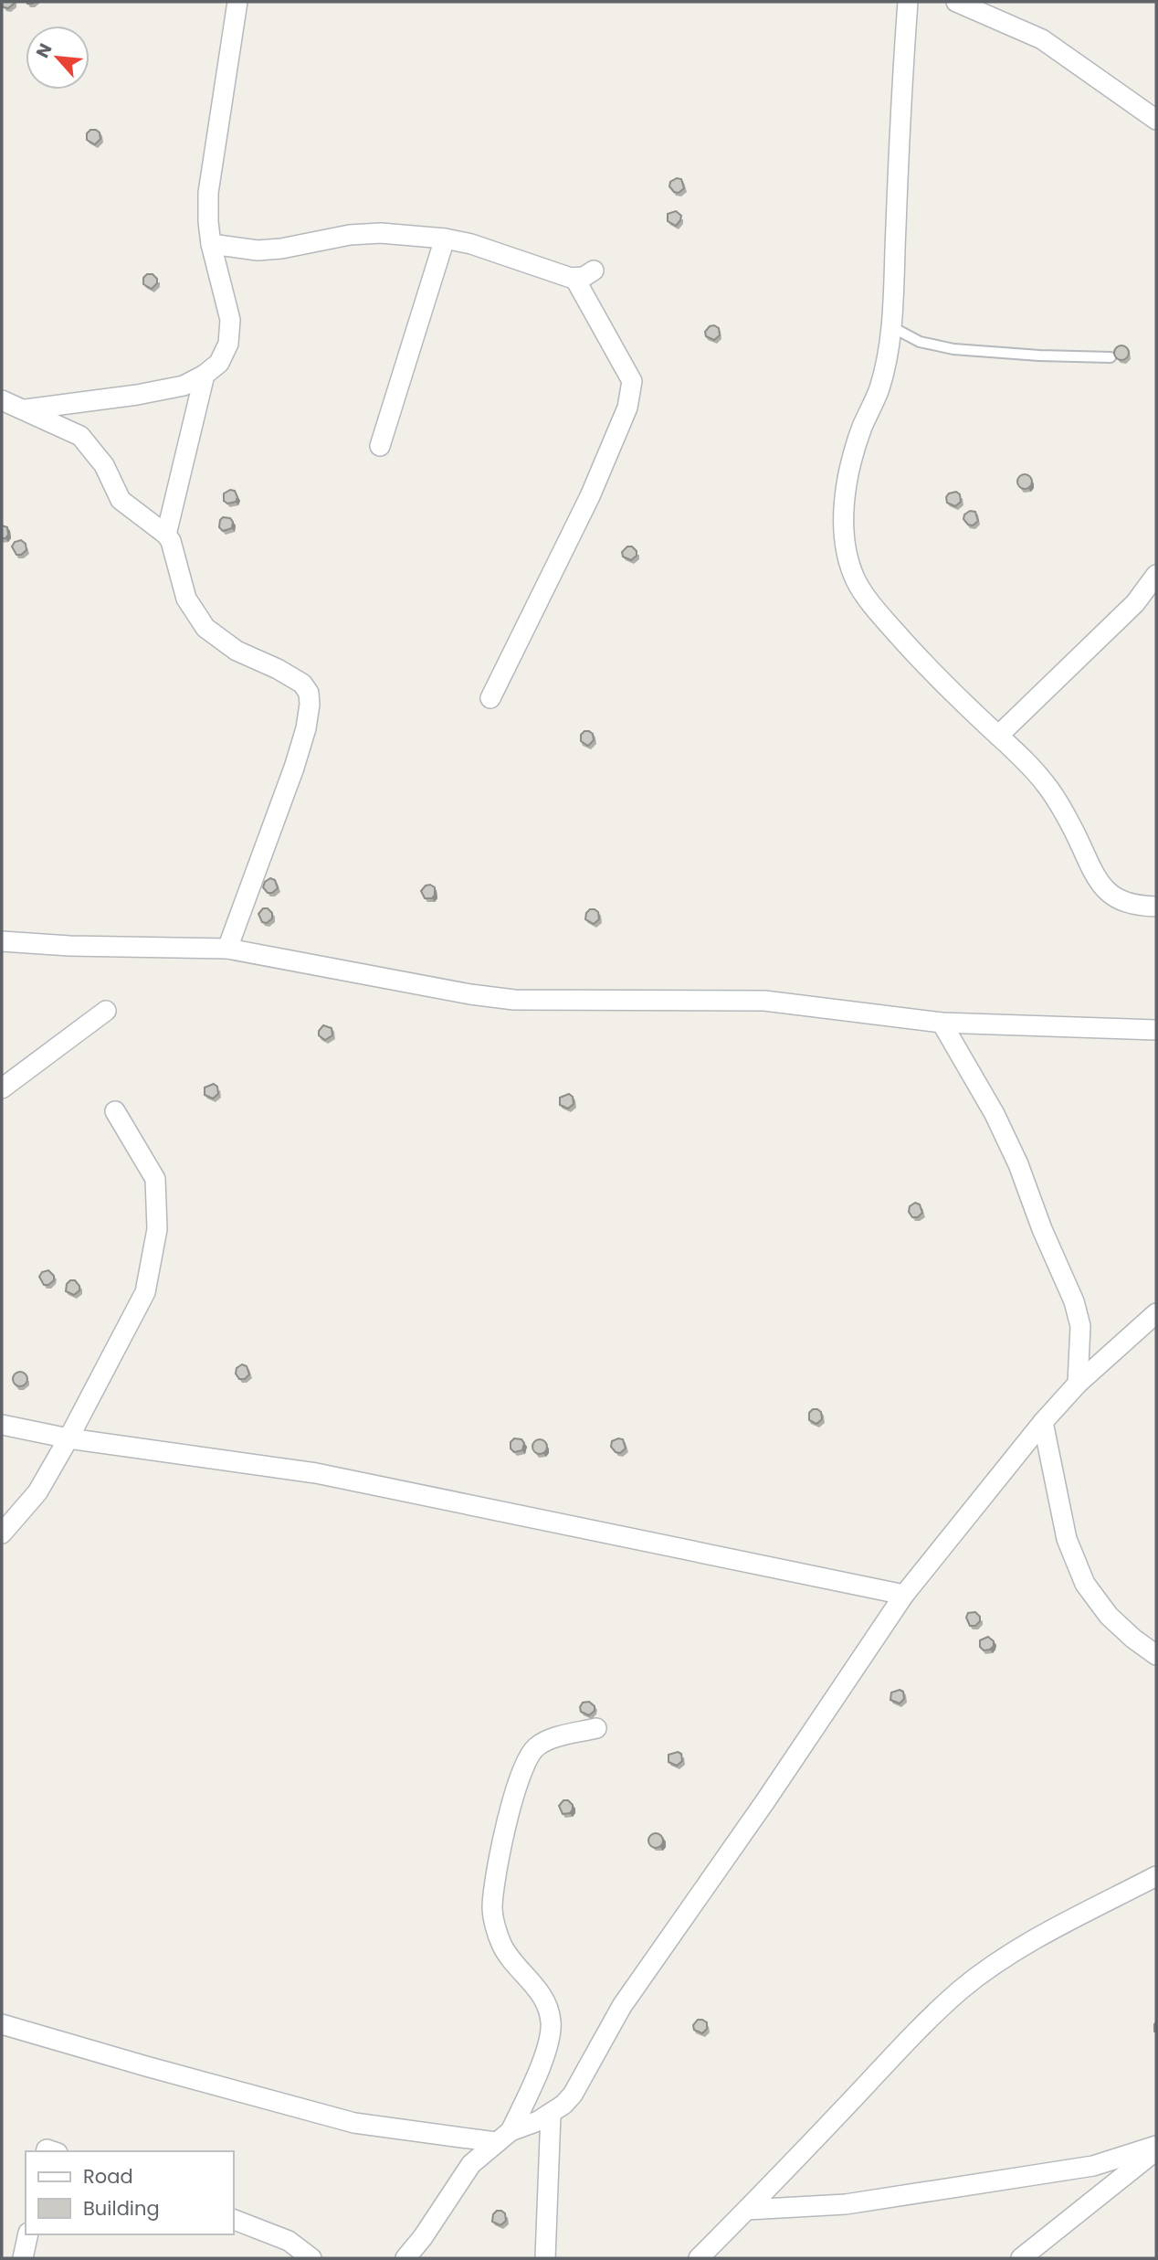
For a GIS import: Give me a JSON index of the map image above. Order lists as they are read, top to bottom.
{
  "legend": ["Road", "Building"],
  "north": "top left"
}
